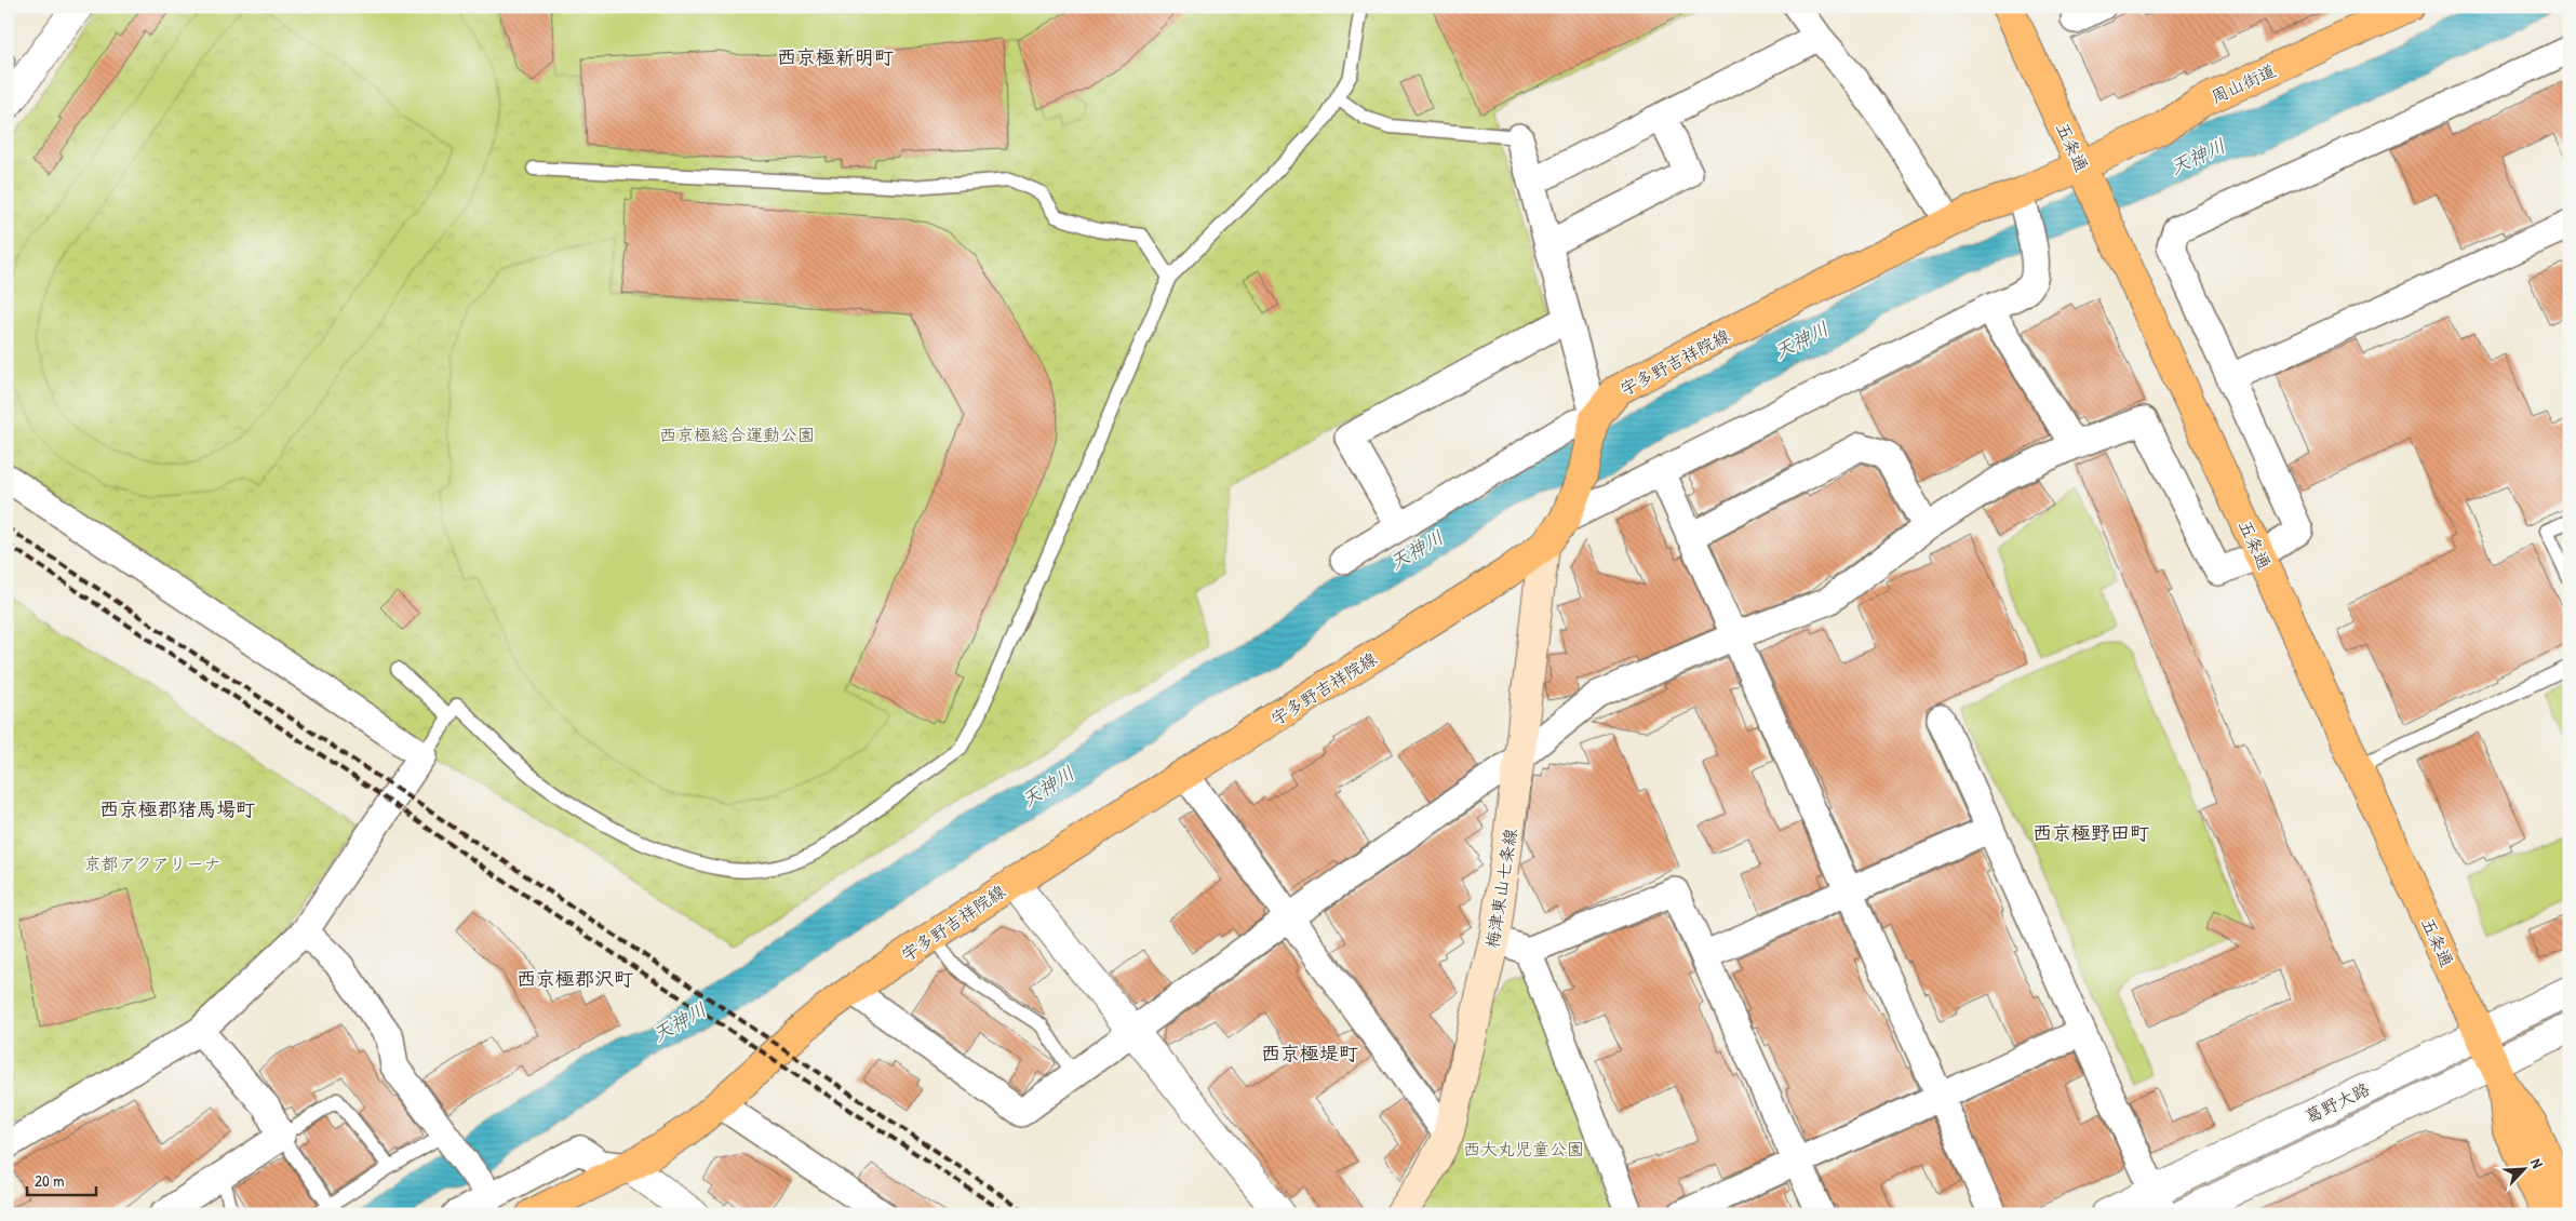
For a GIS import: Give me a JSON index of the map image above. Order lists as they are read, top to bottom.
{
  "streets": {
    "main road": [
      "周山街道",
      "五条通",
      "宇多野吉祥院線",
      "梅津東山七条線"
    ],
    "street": ["葛野大路"]
  },
  "crossings": [
    ["周山街道", "五条通"],
    ["周山街道", "宇多野吉祥院線"],
    ["五条通", "宇多野吉祥院線"],
    ["五条通", "葛野大路"],
    ["宇多野吉祥院線", "梅津東山七条線"]
  ],
  "districts": [
    "西京極新明町",
    "西京極郡猪馬場町",
    "西京極野田町",
    "西京極郡沢町",
    "西京極堤町"
  ],
  "water": ["天神川"],
  "parks": ["西京極総合運動公園", "京都アクアリーナ", "西大丸児童公園"],
  "scale_bar": "20 m",
  "north": "top right"
}
